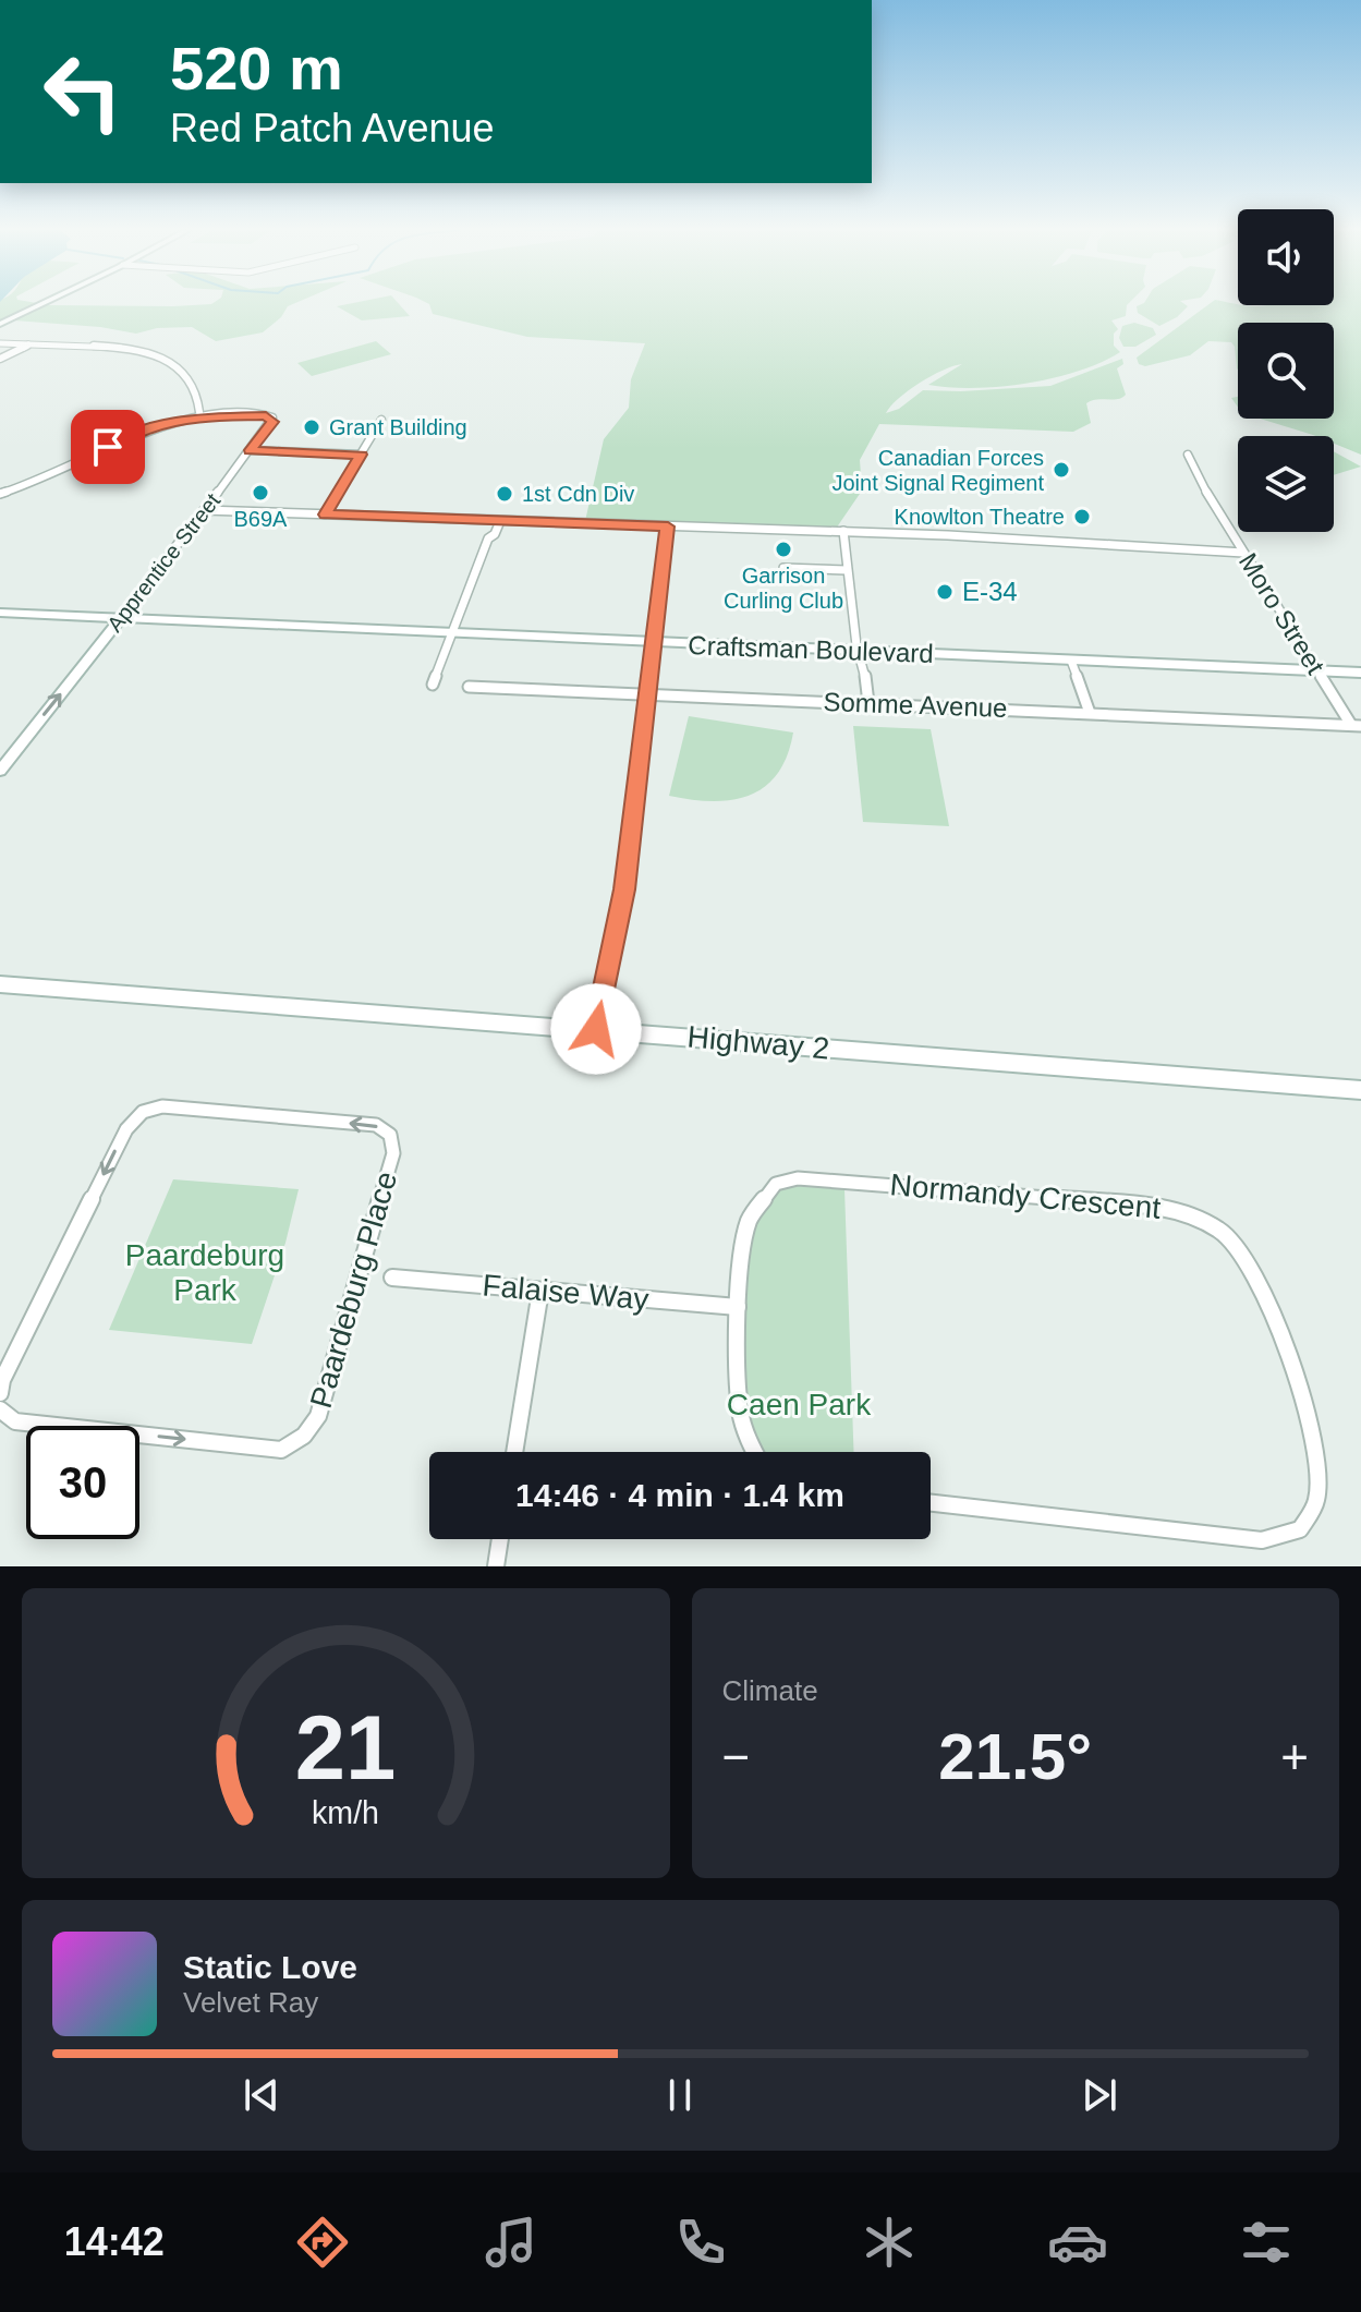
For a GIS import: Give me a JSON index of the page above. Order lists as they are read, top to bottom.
{
  "streets": {
    "street": [
      "Apprentice Street",
      "Moro Street",
      "Craftsman Boulevard",
      "Somme Avenue",
      "Highway 2",
      "Normandy Crescent",
      "Paardeburg Place",
      "Falaise Way"
    ]
  },
  "crossings": [
    ["Apprentice Street", "Craftsman Boulevard"],
    ["Moro Street", "Craftsman Boulevard"],
    ["Moro Street", "Somme Avenue"],
    ["Normandy Crescent", "Falaise Way"]
  ],
  "one_way": ["Apprentice Street"],
  "parks": ["Paardeburg Park", "Caen Park"],
  "places": [
    "Grant Building",
    "Canadian Forces Joint Signal Regiment",
    "B69A",
    "1st Cdn Div",
    "Knowlton Theatre",
    "Garrison Curling Club",
    "E-34"
  ],
  "page": {
    "turn": ["520 m", "Red Patch Avenue"],
    "limit": "30",
    "trip": "14:46 · 4 min · 1.4 km",
    "tile": "Climate",
    "heat": ["−", "21.5°", "+"],
    "song": ["Static Love", "Velvet Ray"],
    "tabs": "14:42",
    "gauge": ["21", "km/h"]
  }
}
